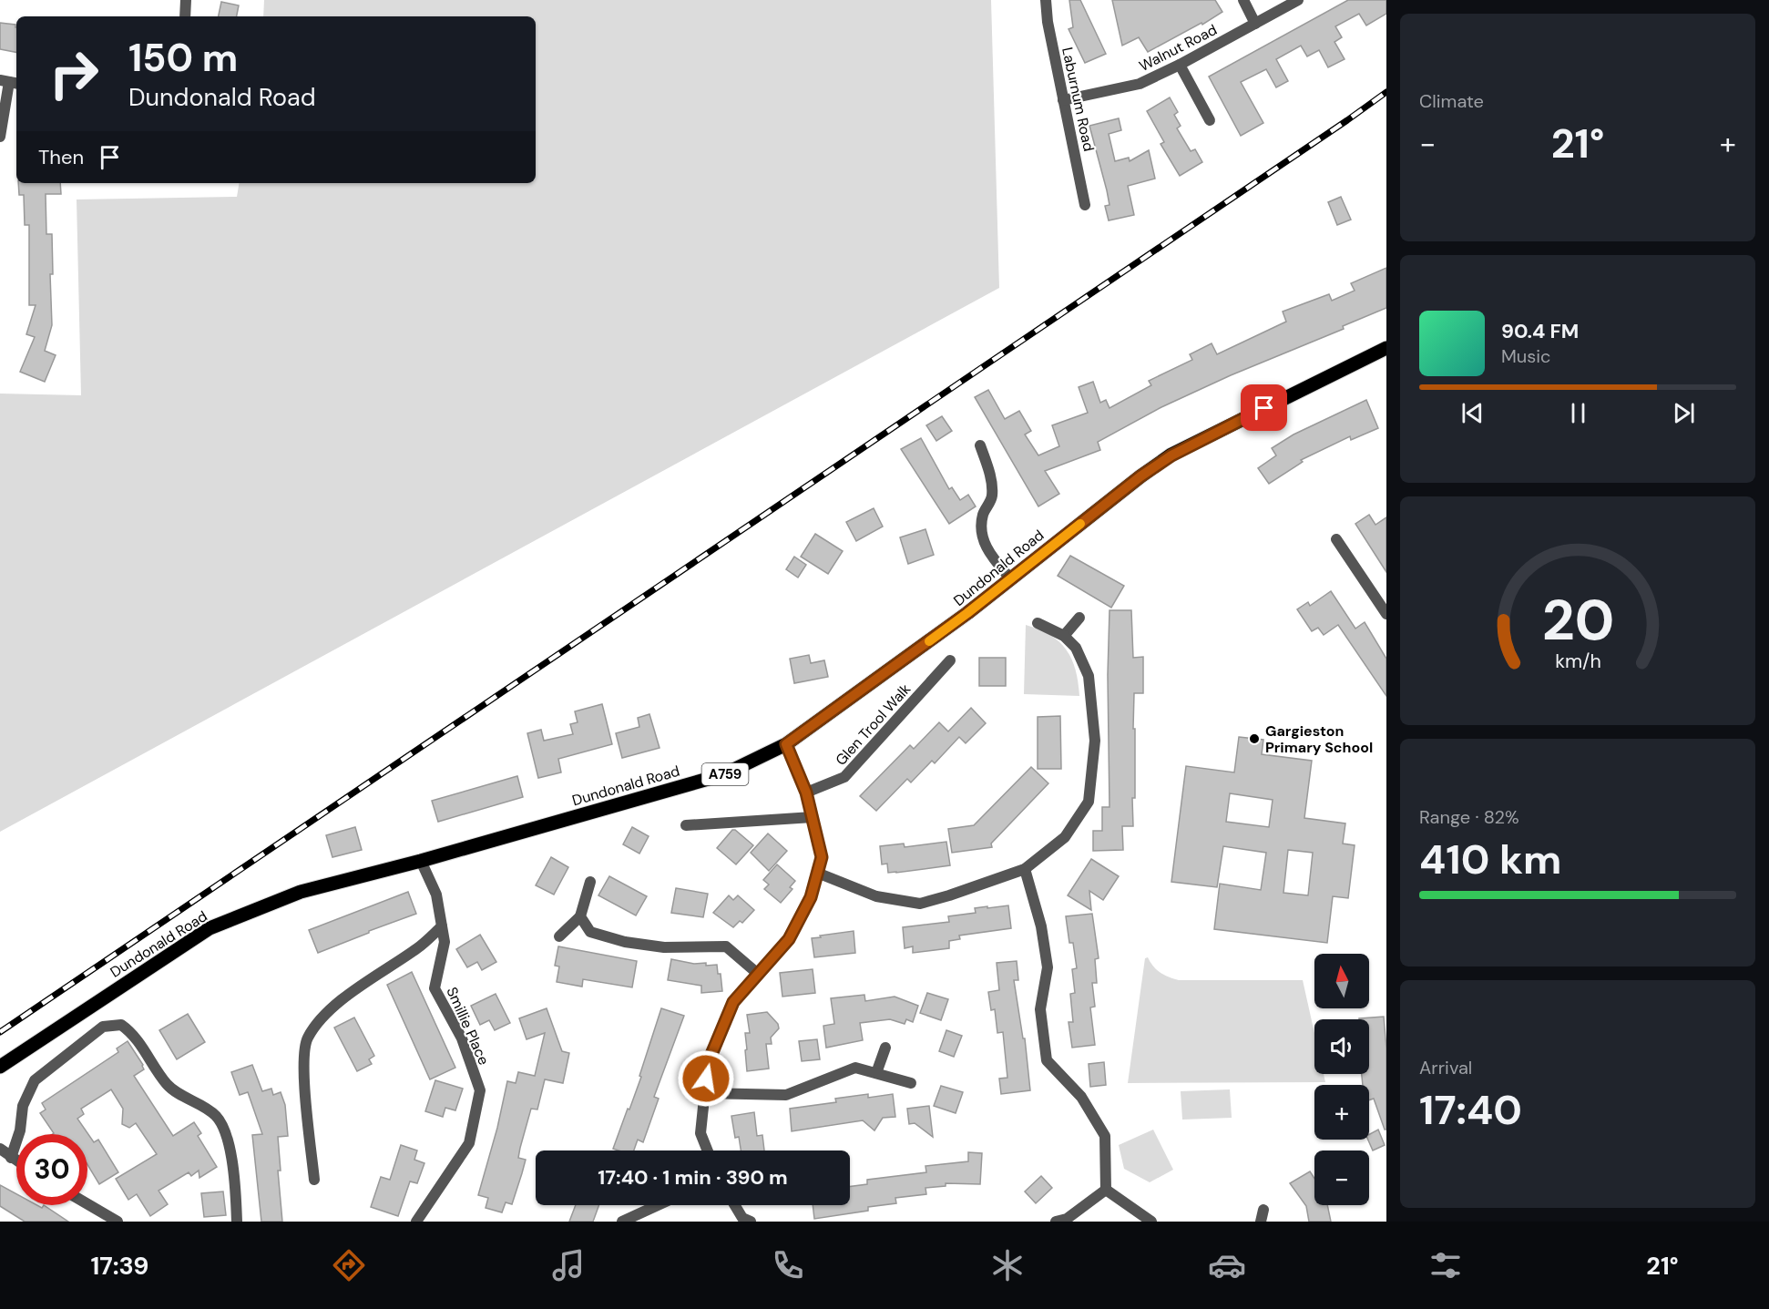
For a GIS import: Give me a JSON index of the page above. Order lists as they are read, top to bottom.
{
  "streets": {
    "main road": ["Dundonald Road", "A759"],
    "street": [
      "Walnut Road",
      "Laburnum Road",
      "Glen Trool Walk",
      "Smillie Place"
    ]
  },
  "crossings": [
    ["Walnut Road", "Laburnum Road"],
    ["Dundonald Road", "Smillie Place"]
  ],
  "places": ["Gargieston Primary School"],
  "north": "top",
  "page": {
    "tile": [
      "Climate",
      ["Range · 82%", "410 km"],
      ["Arrival", "17:40"]
    ],
    "turn": ["150 m", "Dundonald Road"],
    "heat": ["−", "21°", "+"],
    "then": "Then",
    "song": ["90.4 FM", "Music"],
    "map_buttons": ["+", "−"],
    "limit": "30",
    "trip": "17:40 · 1 min · 390 m",
    "tabs": ["17:39", "21°"],
    "gauge": ["20", "km/h"]
  }
}
